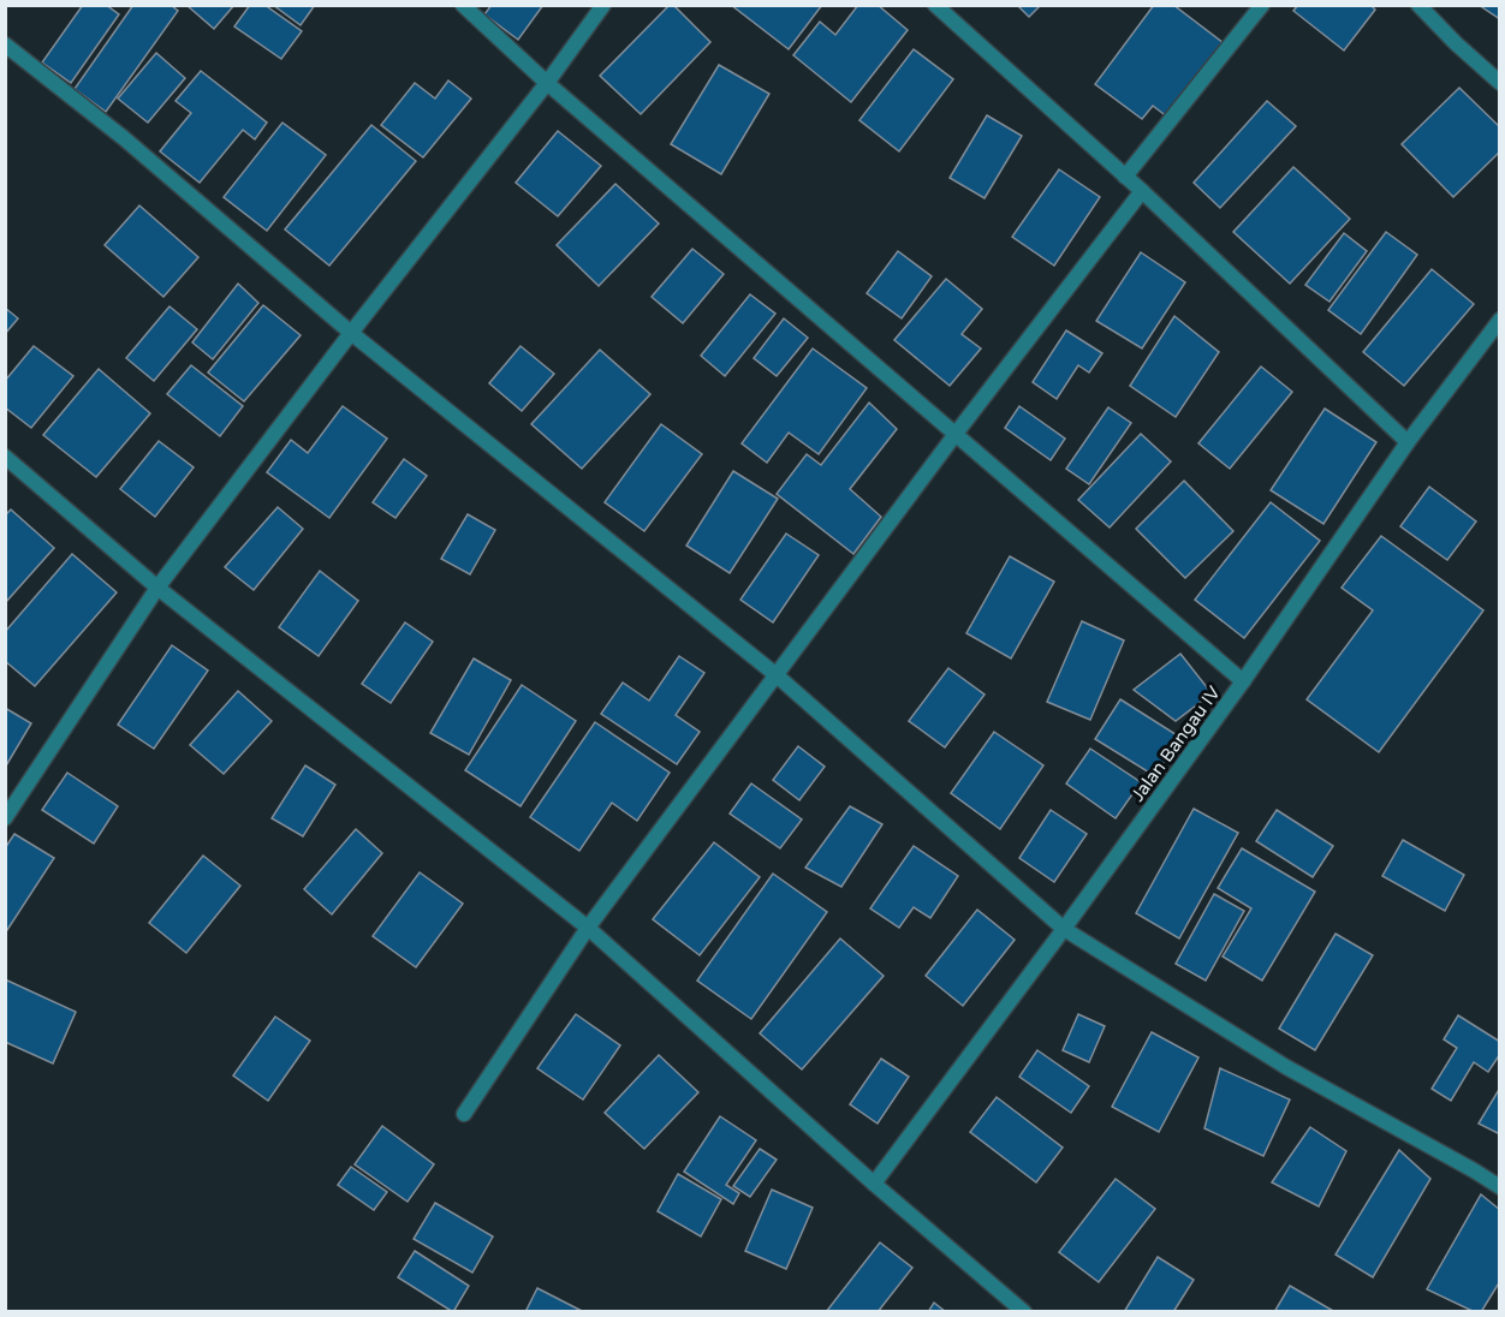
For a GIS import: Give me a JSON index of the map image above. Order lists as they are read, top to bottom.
{
  "streets": {
    "street": ["Jalan Bangau IV"]
  }
}
